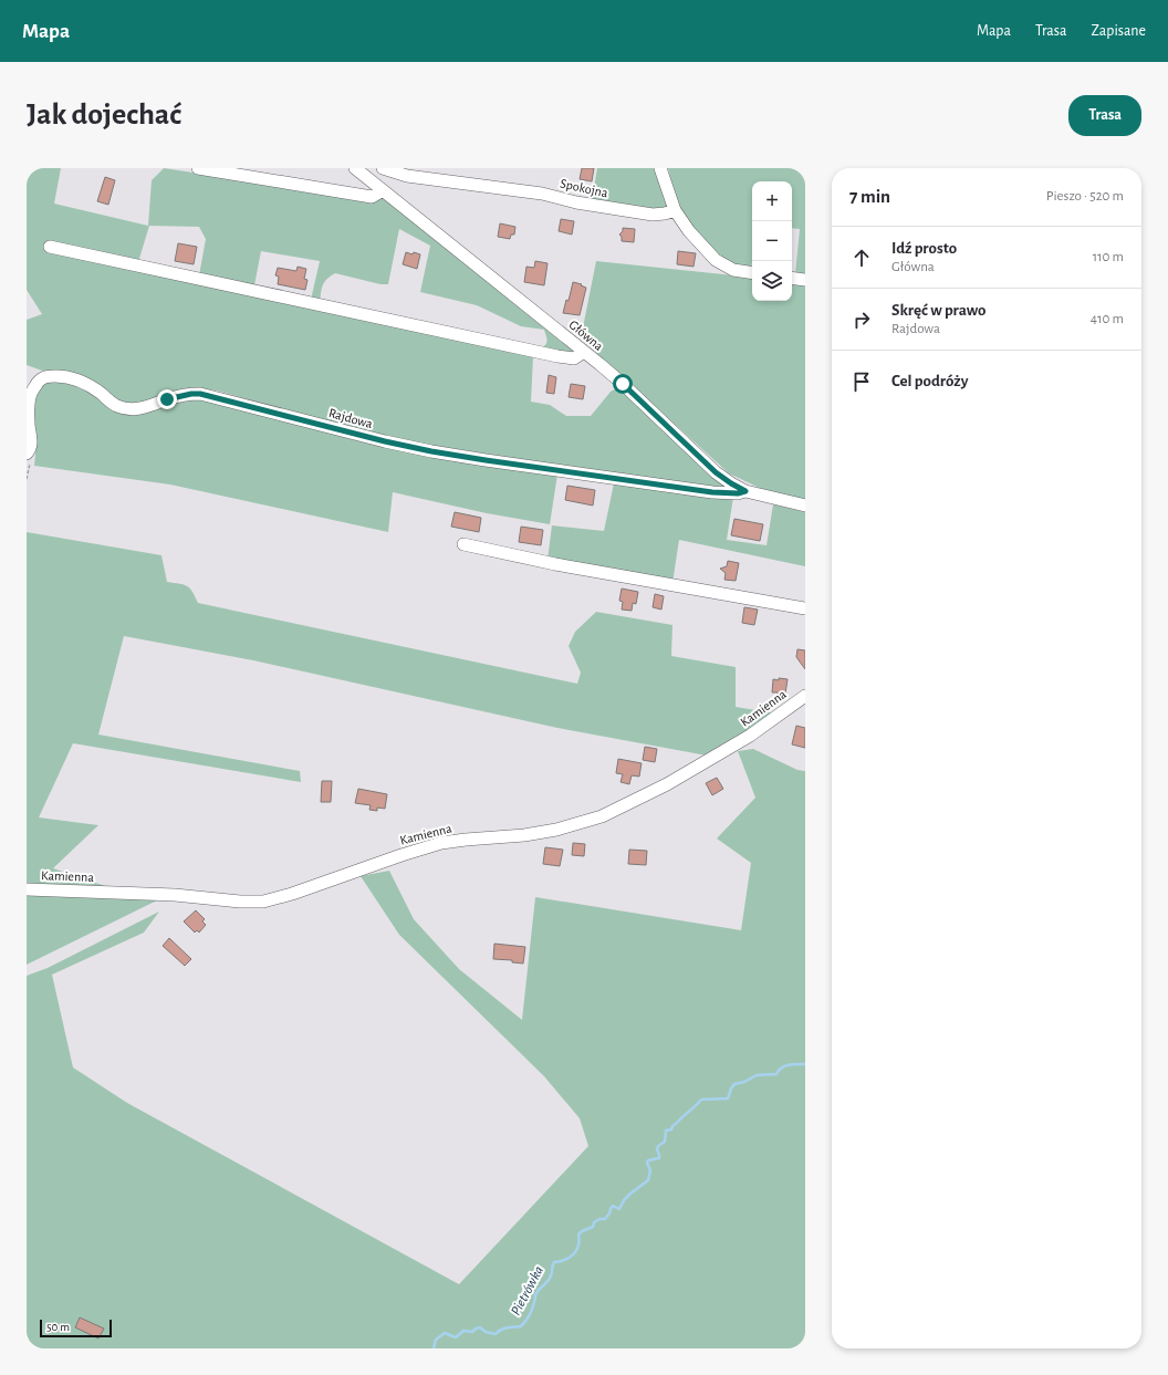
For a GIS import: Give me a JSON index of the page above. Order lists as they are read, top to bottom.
{
  "streets": {
    "street": [
      "Spokojna",
      "Główna",
      "Rajdowa",
      "Kamienna"
    ]
  },
  "crossings": [
    ["Główna", "Rajdowa"]
  ],
  "water": ["Pietrówka"],
  "scale_bar": "50 m",
  "page": {
    "header": "Mapa",
    "nav": ["Mapa", "Trasa", "Zapisane"],
    "buttons": "Trasa",
    "title": "Jak dojechać",
    "heading": ["7 min", "Pieszo · 520 m"],
    "map_buttons": ["+", "−"],
    "list": [
      ["Idź prosto", "Główna", "110 m"],
      ["Skręć w prawo", "Rajdowa", "410 m"],
      "Cel podróży"
    ],
    "scale": "50 m"
  }
}
